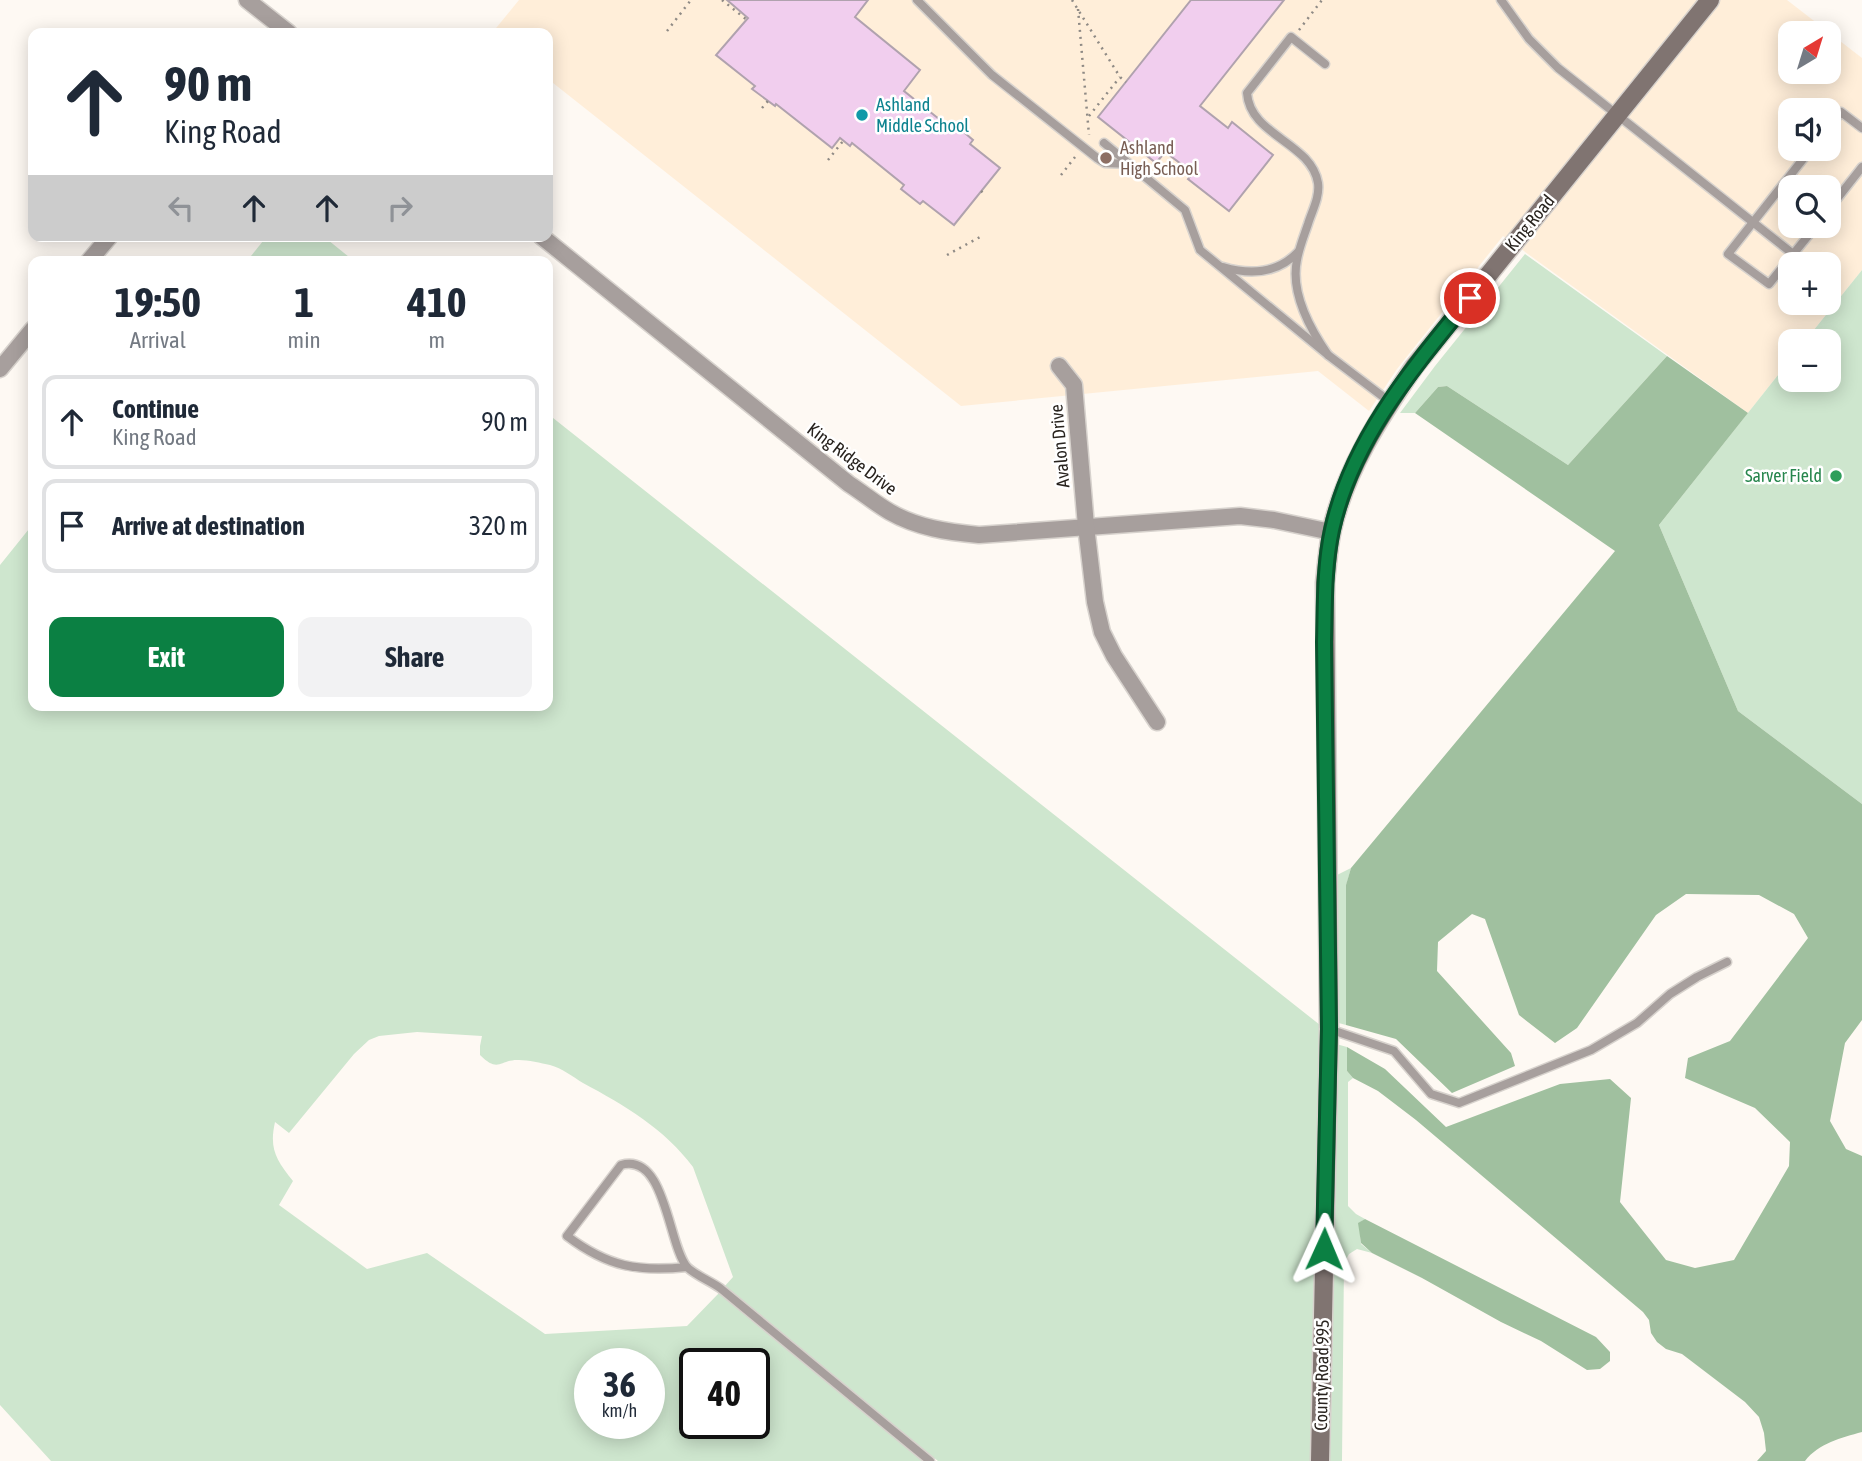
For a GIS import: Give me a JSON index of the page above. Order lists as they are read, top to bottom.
{
  "streets": {
    "street": [
      "King Road",
      "Avalon Drive",
      "King Ridge Drive",
      "County Road 995"
    ]
  },
  "crossings": [
    ["King Road", "King Ridge Drive"],
    ["King Road", "County Road 995"],
    ["Avalon Drive", "King Ridge Drive"]
  ],
  "places": ["Ashland Middle School", "Ashland High School", "Sarver Field"],
  "north": "top right",
  "page": {
    "map_buttons": ["+", "−"],
    "turn": ["90 m", "King Road"],
    "eta": [
      "19:50",
      "Arrival",
      "1",
      "min",
      "410",
      "m"
    ],
    "list": [
      {
        "name": "Continue",
        "note": "King Road",
        "value": "90 m"
      },
      {
        "name": "Arrive at destination",
        "value": "320 m"
      }
    ],
    "buttons": ["Exit", "Share"],
    "speed": "36 km/h",
    "limit": "40"
  }
}
